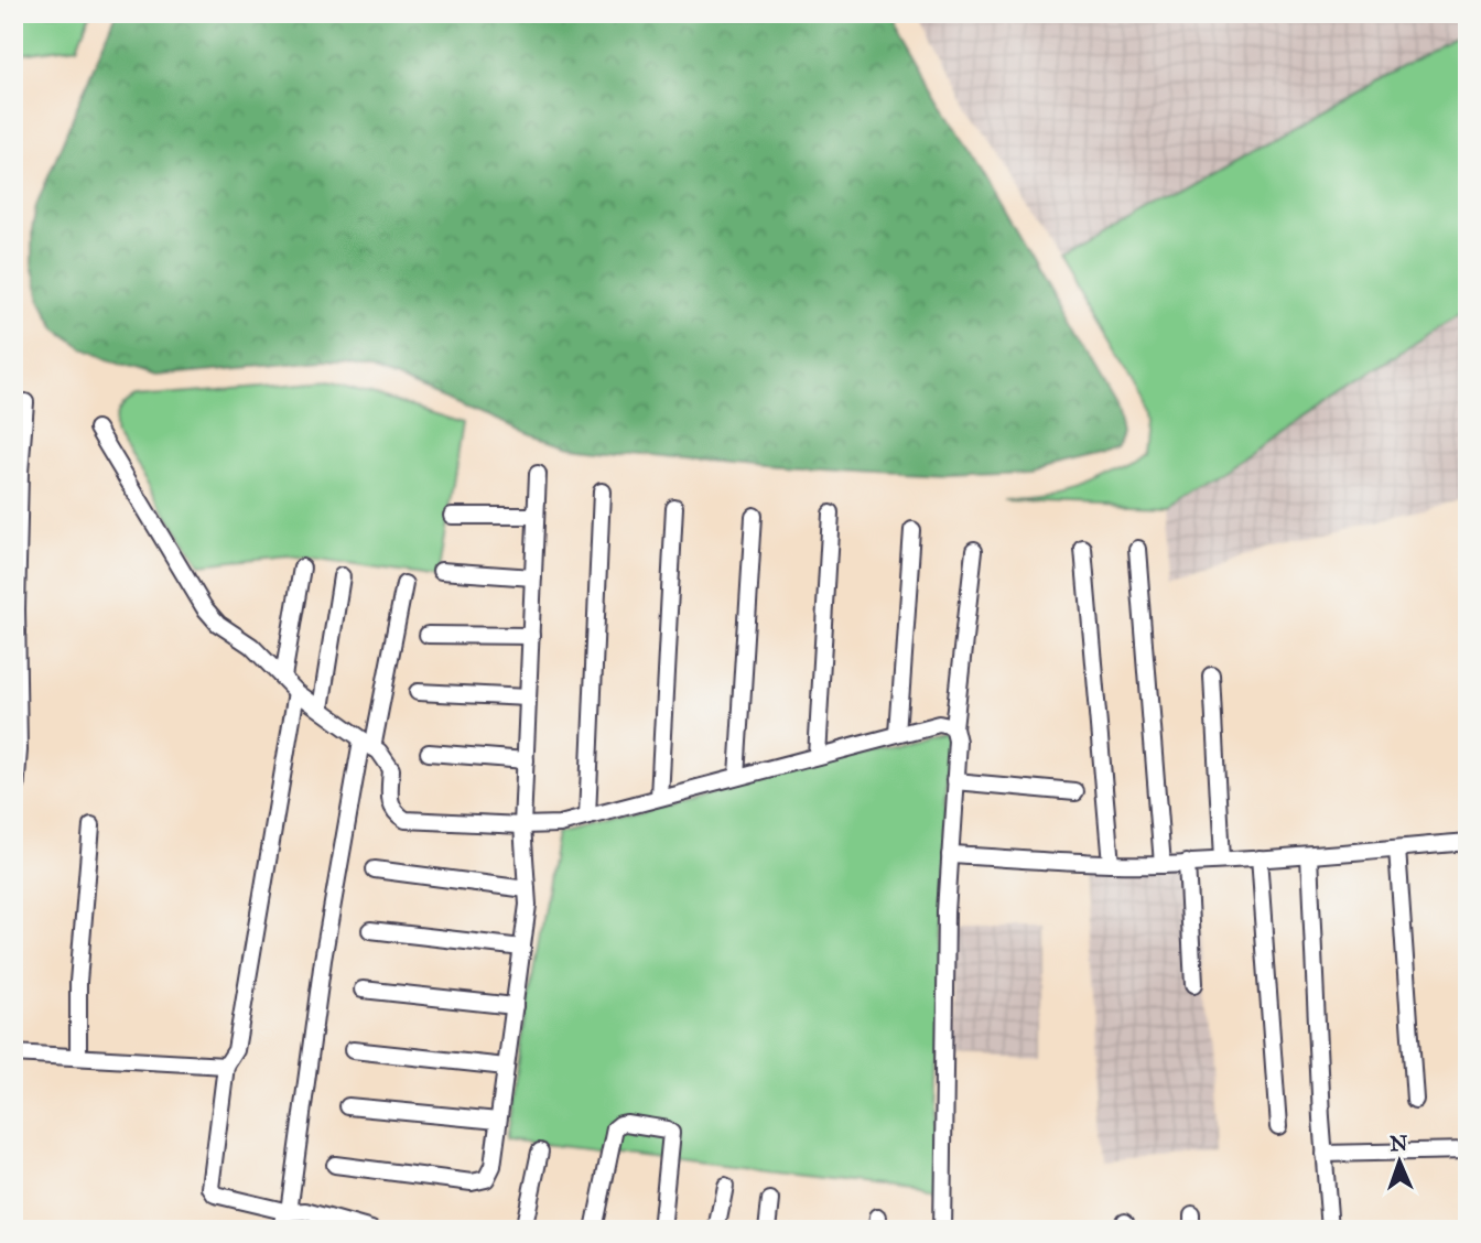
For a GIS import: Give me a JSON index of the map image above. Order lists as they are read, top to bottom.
{
  "north": "top"
}
